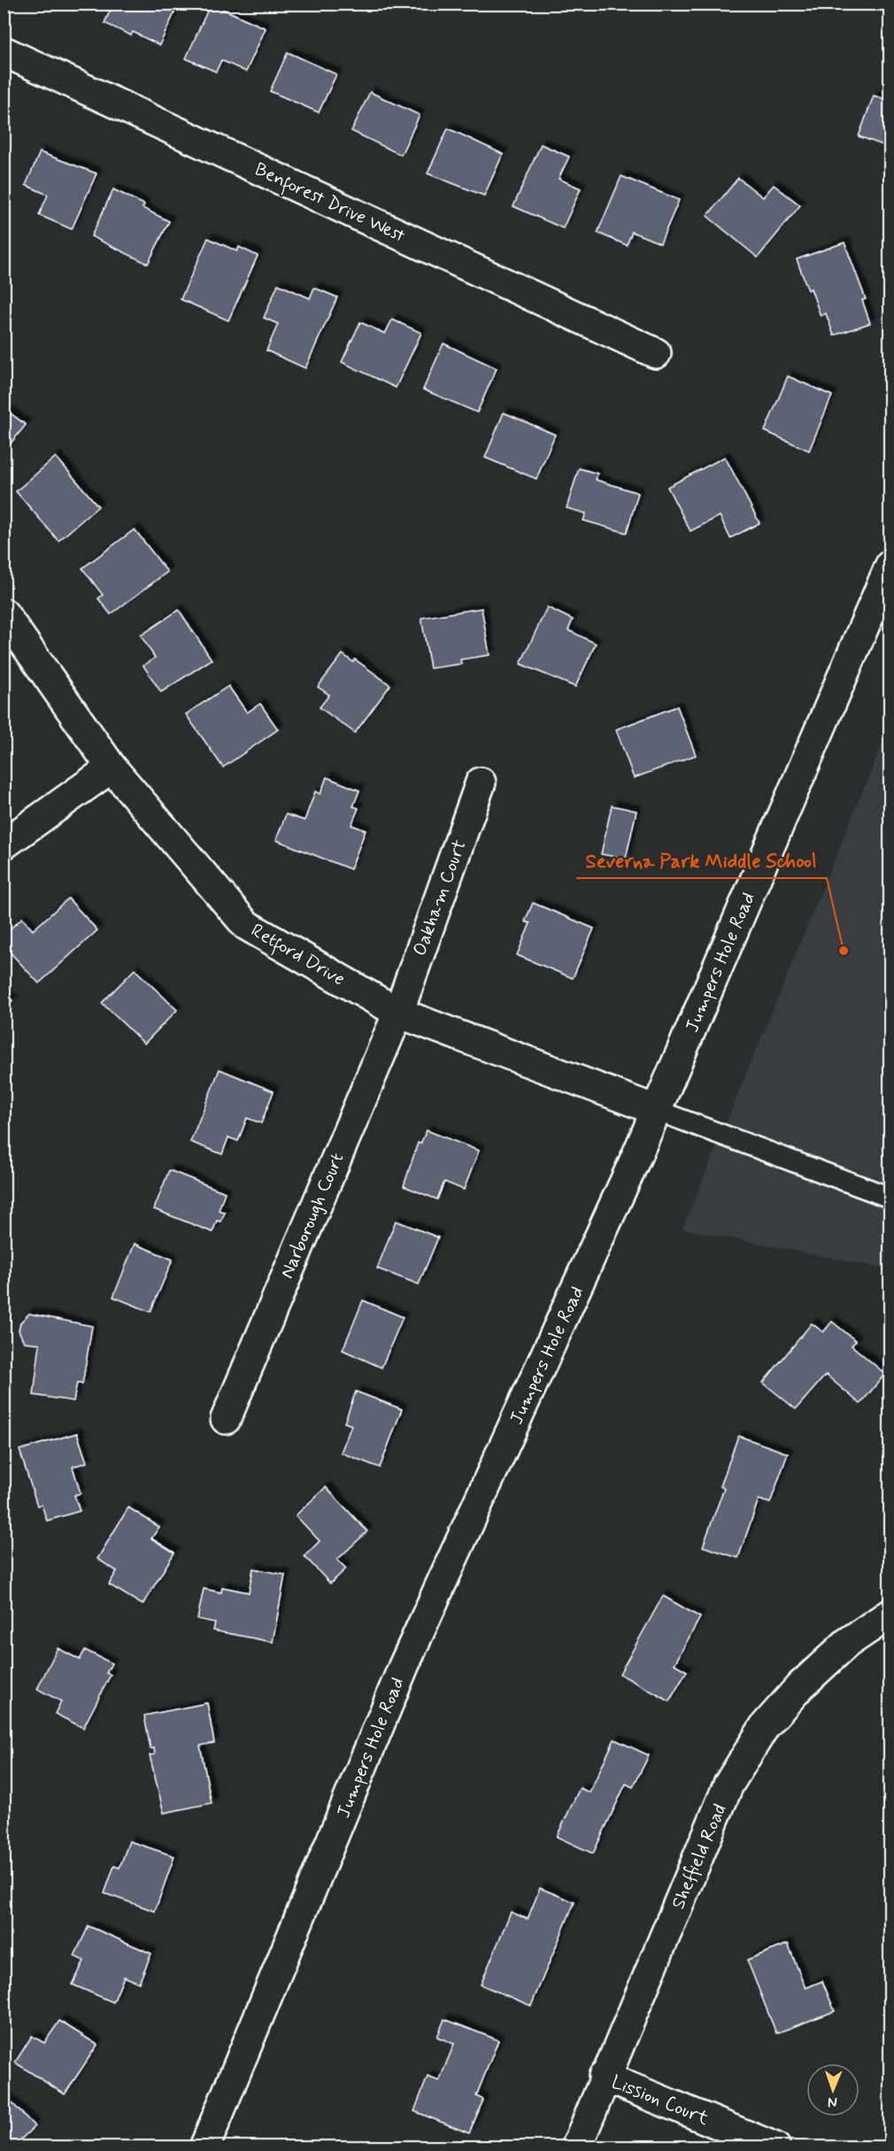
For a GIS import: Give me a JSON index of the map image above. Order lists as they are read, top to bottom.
{
  "streets": {
    "street": [
      "Benforest Drive West",
      "Oakham Court",
      "Retford Drive",
      "Jumpers Hole Road",
      "Narborough Court",
      "Sheffield Road",
      "Lission Court"
    ]
  },
  "crossings": [
    ["Oakham Court", "Retford Drive"],
    ["Oakham Court", "Narborough Court"],
    ["Retford Drive", "Jumpers Hole Road"],
    ["Retford Drive", "Narborough Court"],
    ["Sheffield Road", "Lission Court"]
  ],
  "places": ["Severna Park Middle School"],
  "north": "bottom"
}
